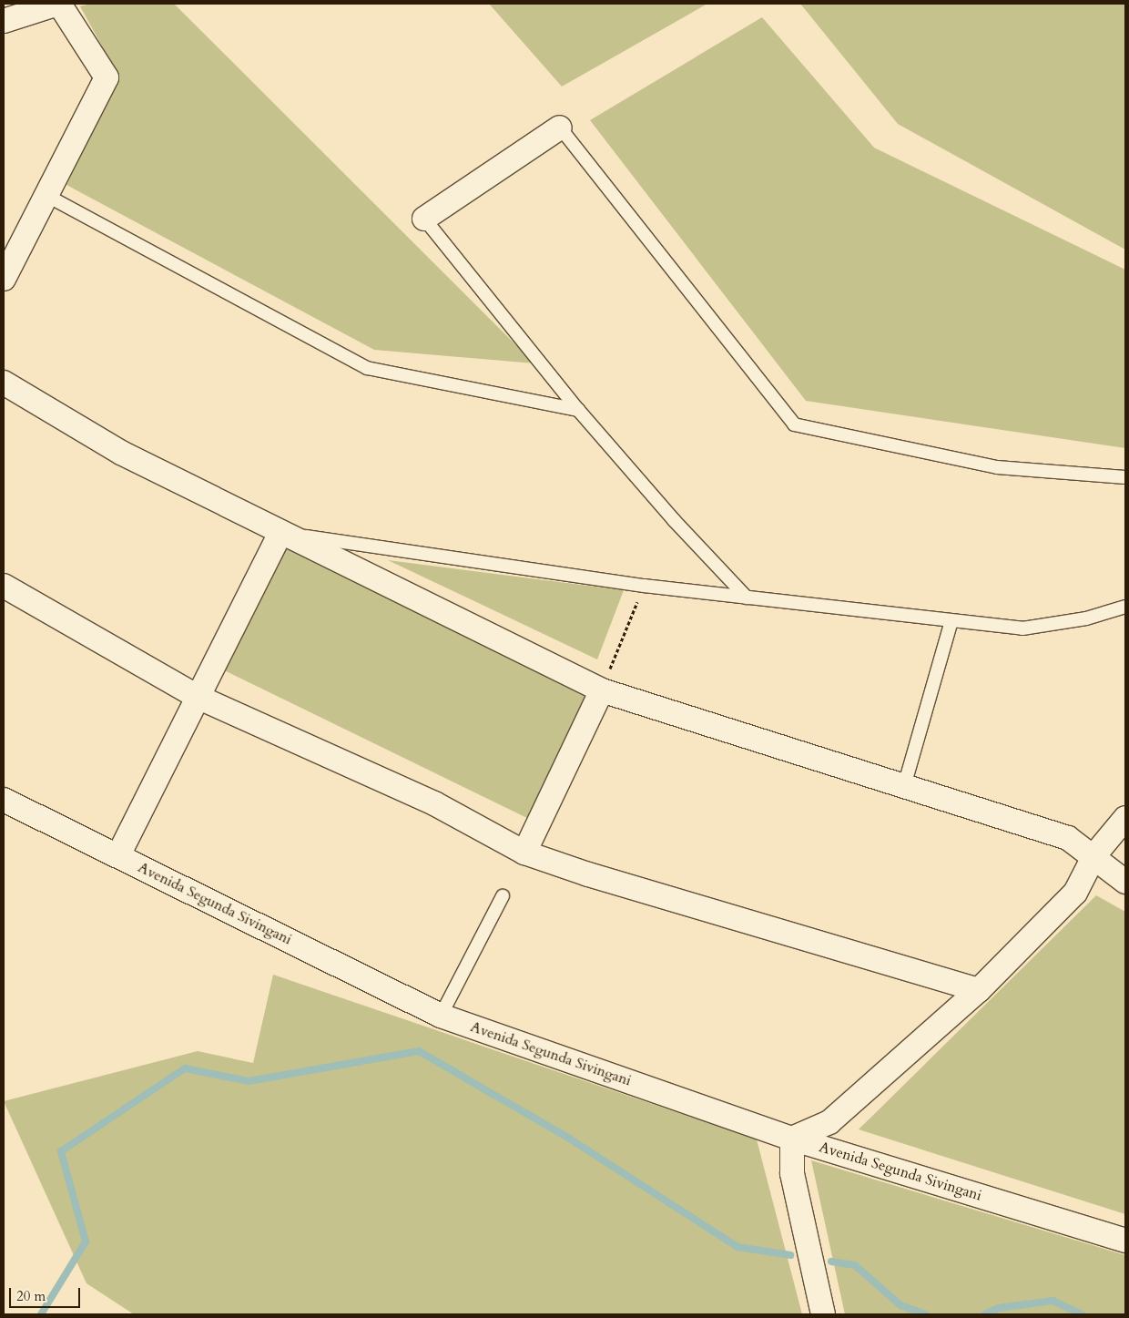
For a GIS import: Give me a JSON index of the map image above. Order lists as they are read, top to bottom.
{
  "streets": {
    "street": ["Avenida Segunda Sivingani"]
  },
  "scale_bar": "20 m"
}
